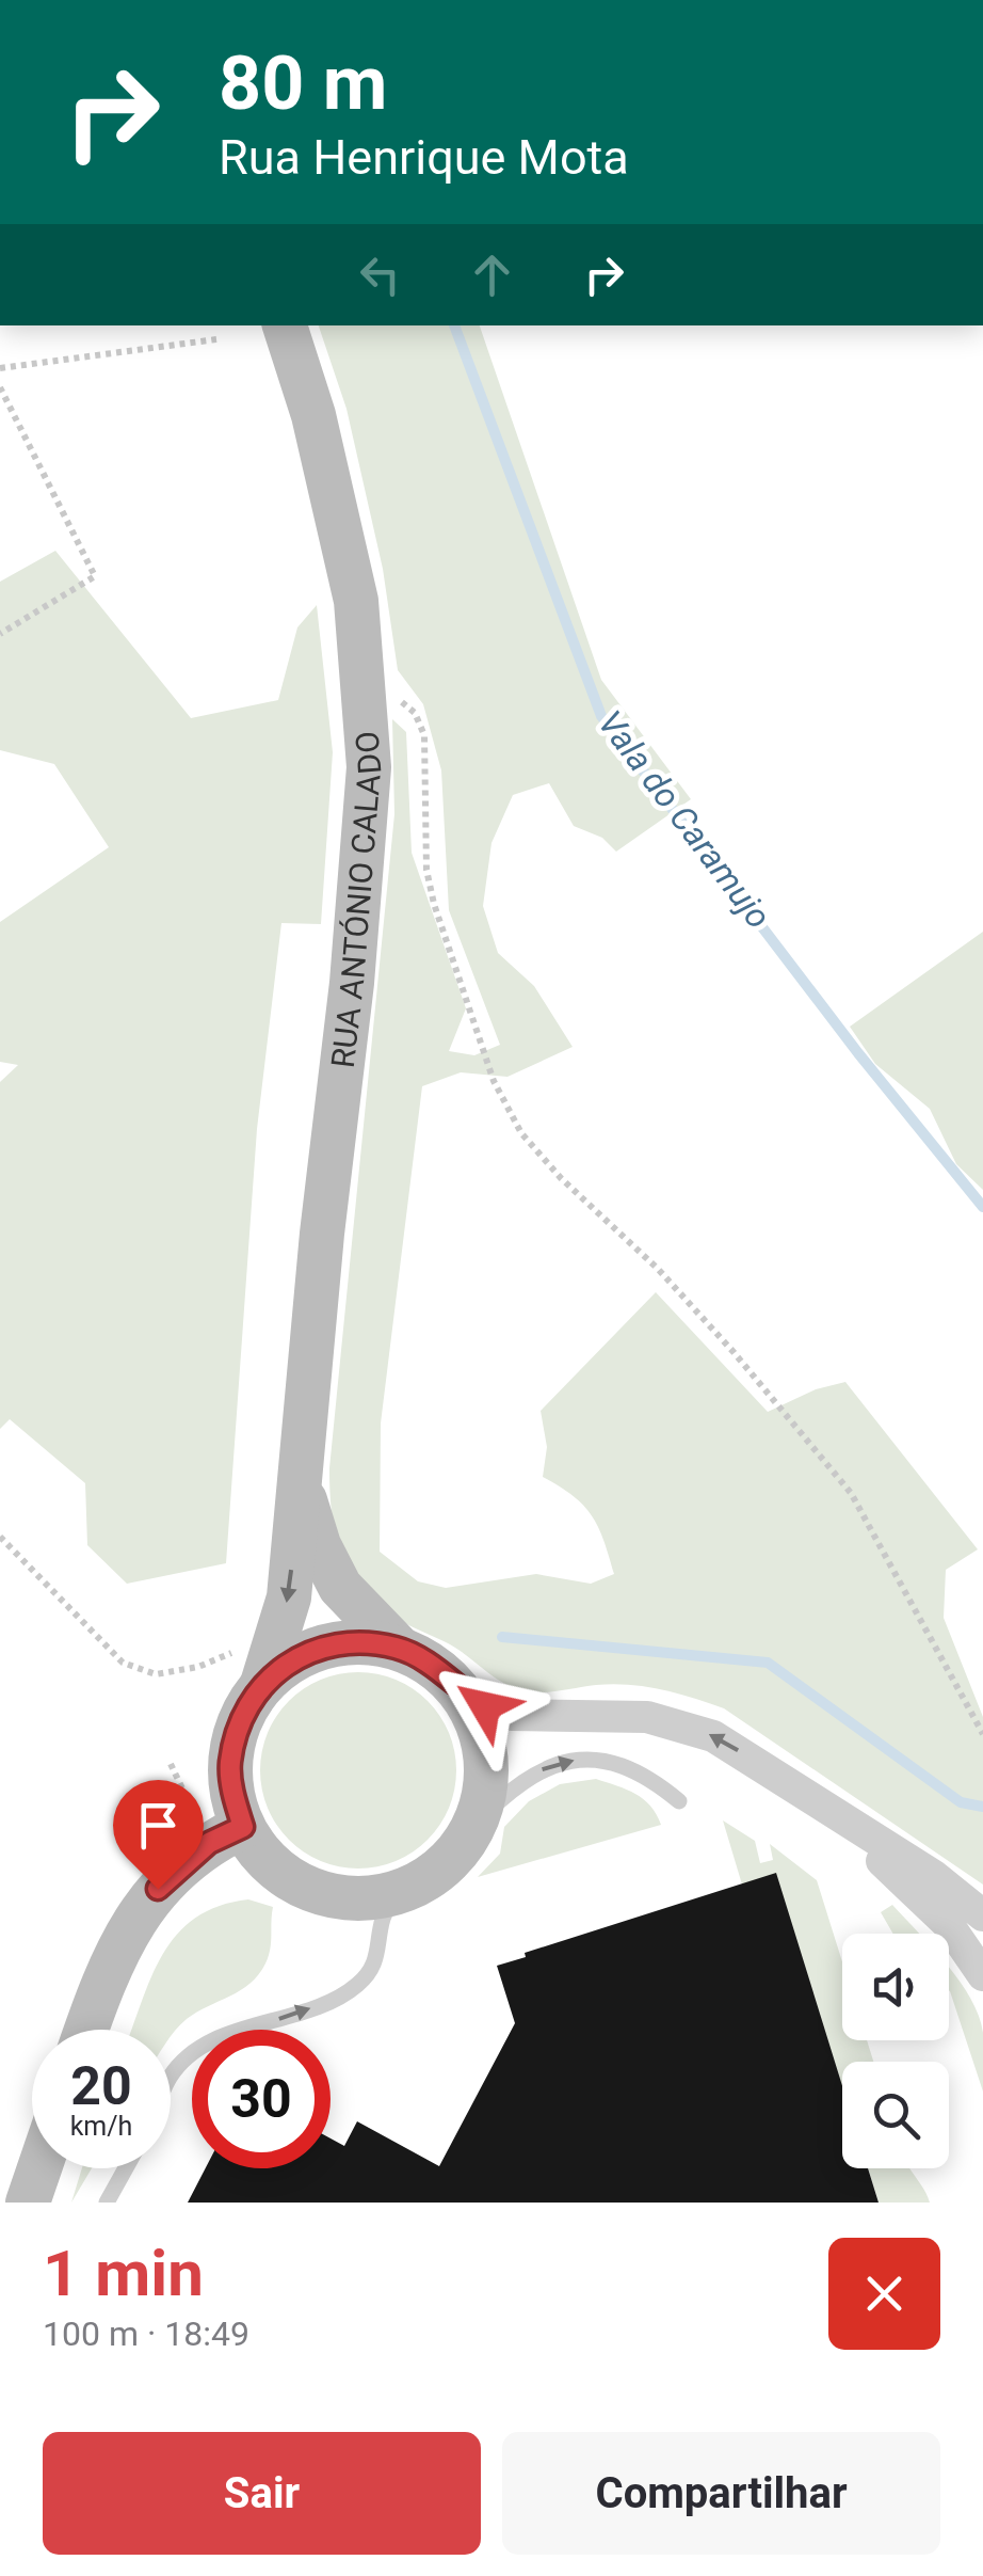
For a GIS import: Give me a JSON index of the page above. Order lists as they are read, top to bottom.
{
  "streets": {
    "street": ["RUA ANTÓNIO CALADO"]
  },
  "water": ["Vala do Caramujo"],
  "page": {
    "turn": ["80 m", "Rua Henrique Mota"],
    "speed": "20 km/h",
    "limit": "30",
    "heading": ["1 min", "100 m · 18:49"],
    "buttons": ["Sair", "Compartilhar"]
  }
}
